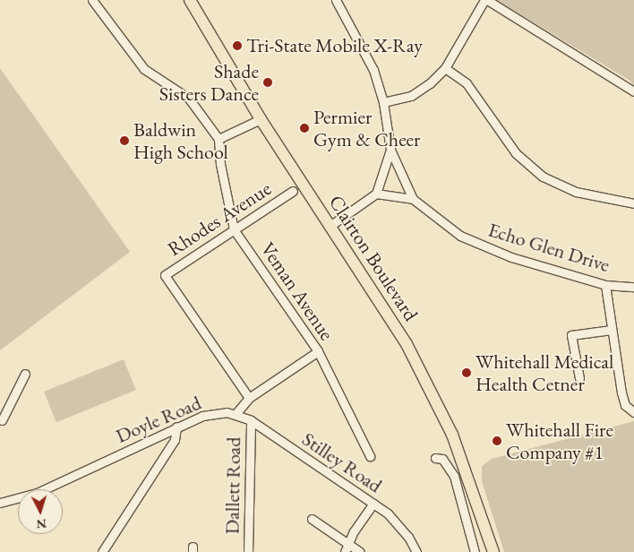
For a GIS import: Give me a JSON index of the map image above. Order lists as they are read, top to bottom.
{
  "streets": {
    "highway": ["Clairton Boulevard"],
    "street": [
      "Rhodes Avenue",
      "Echo Glen Drive",
      "Veman Avenue",
      "Doyle Road",
      "Stilley Road",
      "Dallett Road"
    ]
  },
  "crossings": [
    ["Rhodes Avenue", "Veman Avenue"],
    ["Doyle Road", "Stilley Road"],
    ["Stilley Road", "Dallett Road"]
  ],
  "places": [
    "Tri-State Mobile X-Ray",
    "Shade Sisters Dance",
    "Permier Gym & Cheer",
    "Baldwin High School",
    "Whitehall Medical Health Cetner",
    "Whitehall Fire Company #1"
  ],
  "north": "bottom"
}
